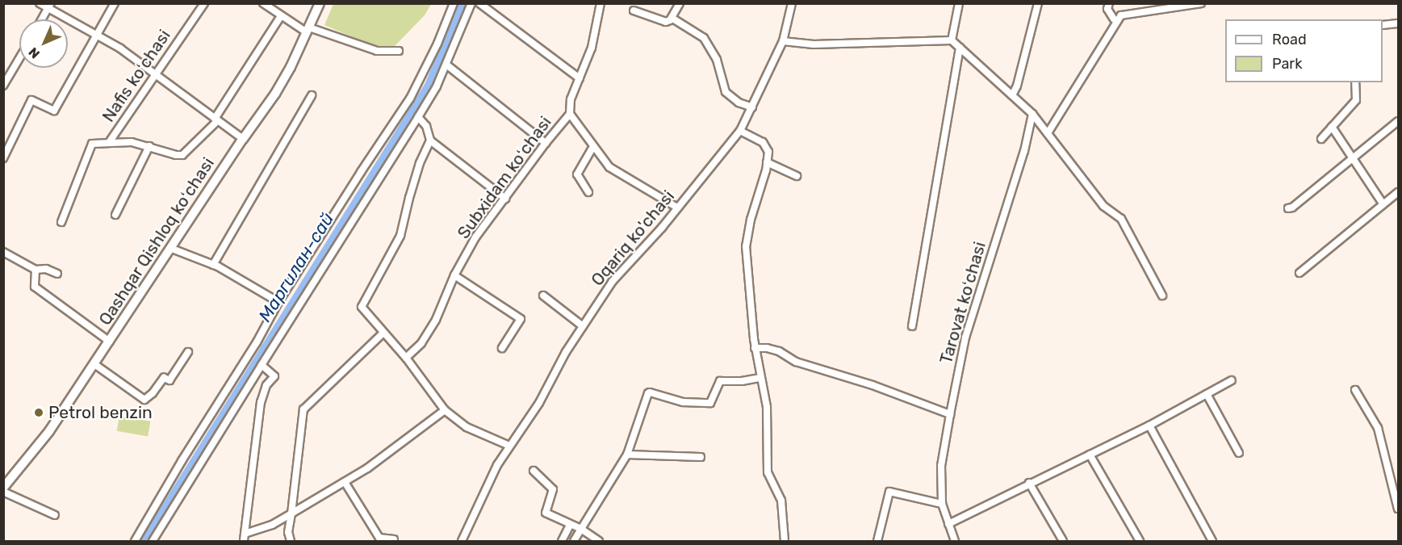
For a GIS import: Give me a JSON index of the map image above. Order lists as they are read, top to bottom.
{
  "streets": {
    "main road": ["Qashqar Qishloq koʻchasi"],
    "street": [
      "Nafis koʻchasi",
      "Subxidam koʻchasi",
      "Oqariq ko'chasi",
      "Tarovat koʻchasi"
    ]
  },
  "water": ["Маргилан-сай"],
  "places": ["Petrol benzin"],
  "legend": ["Road", "Park"],
  "north": "bottom left"
}
